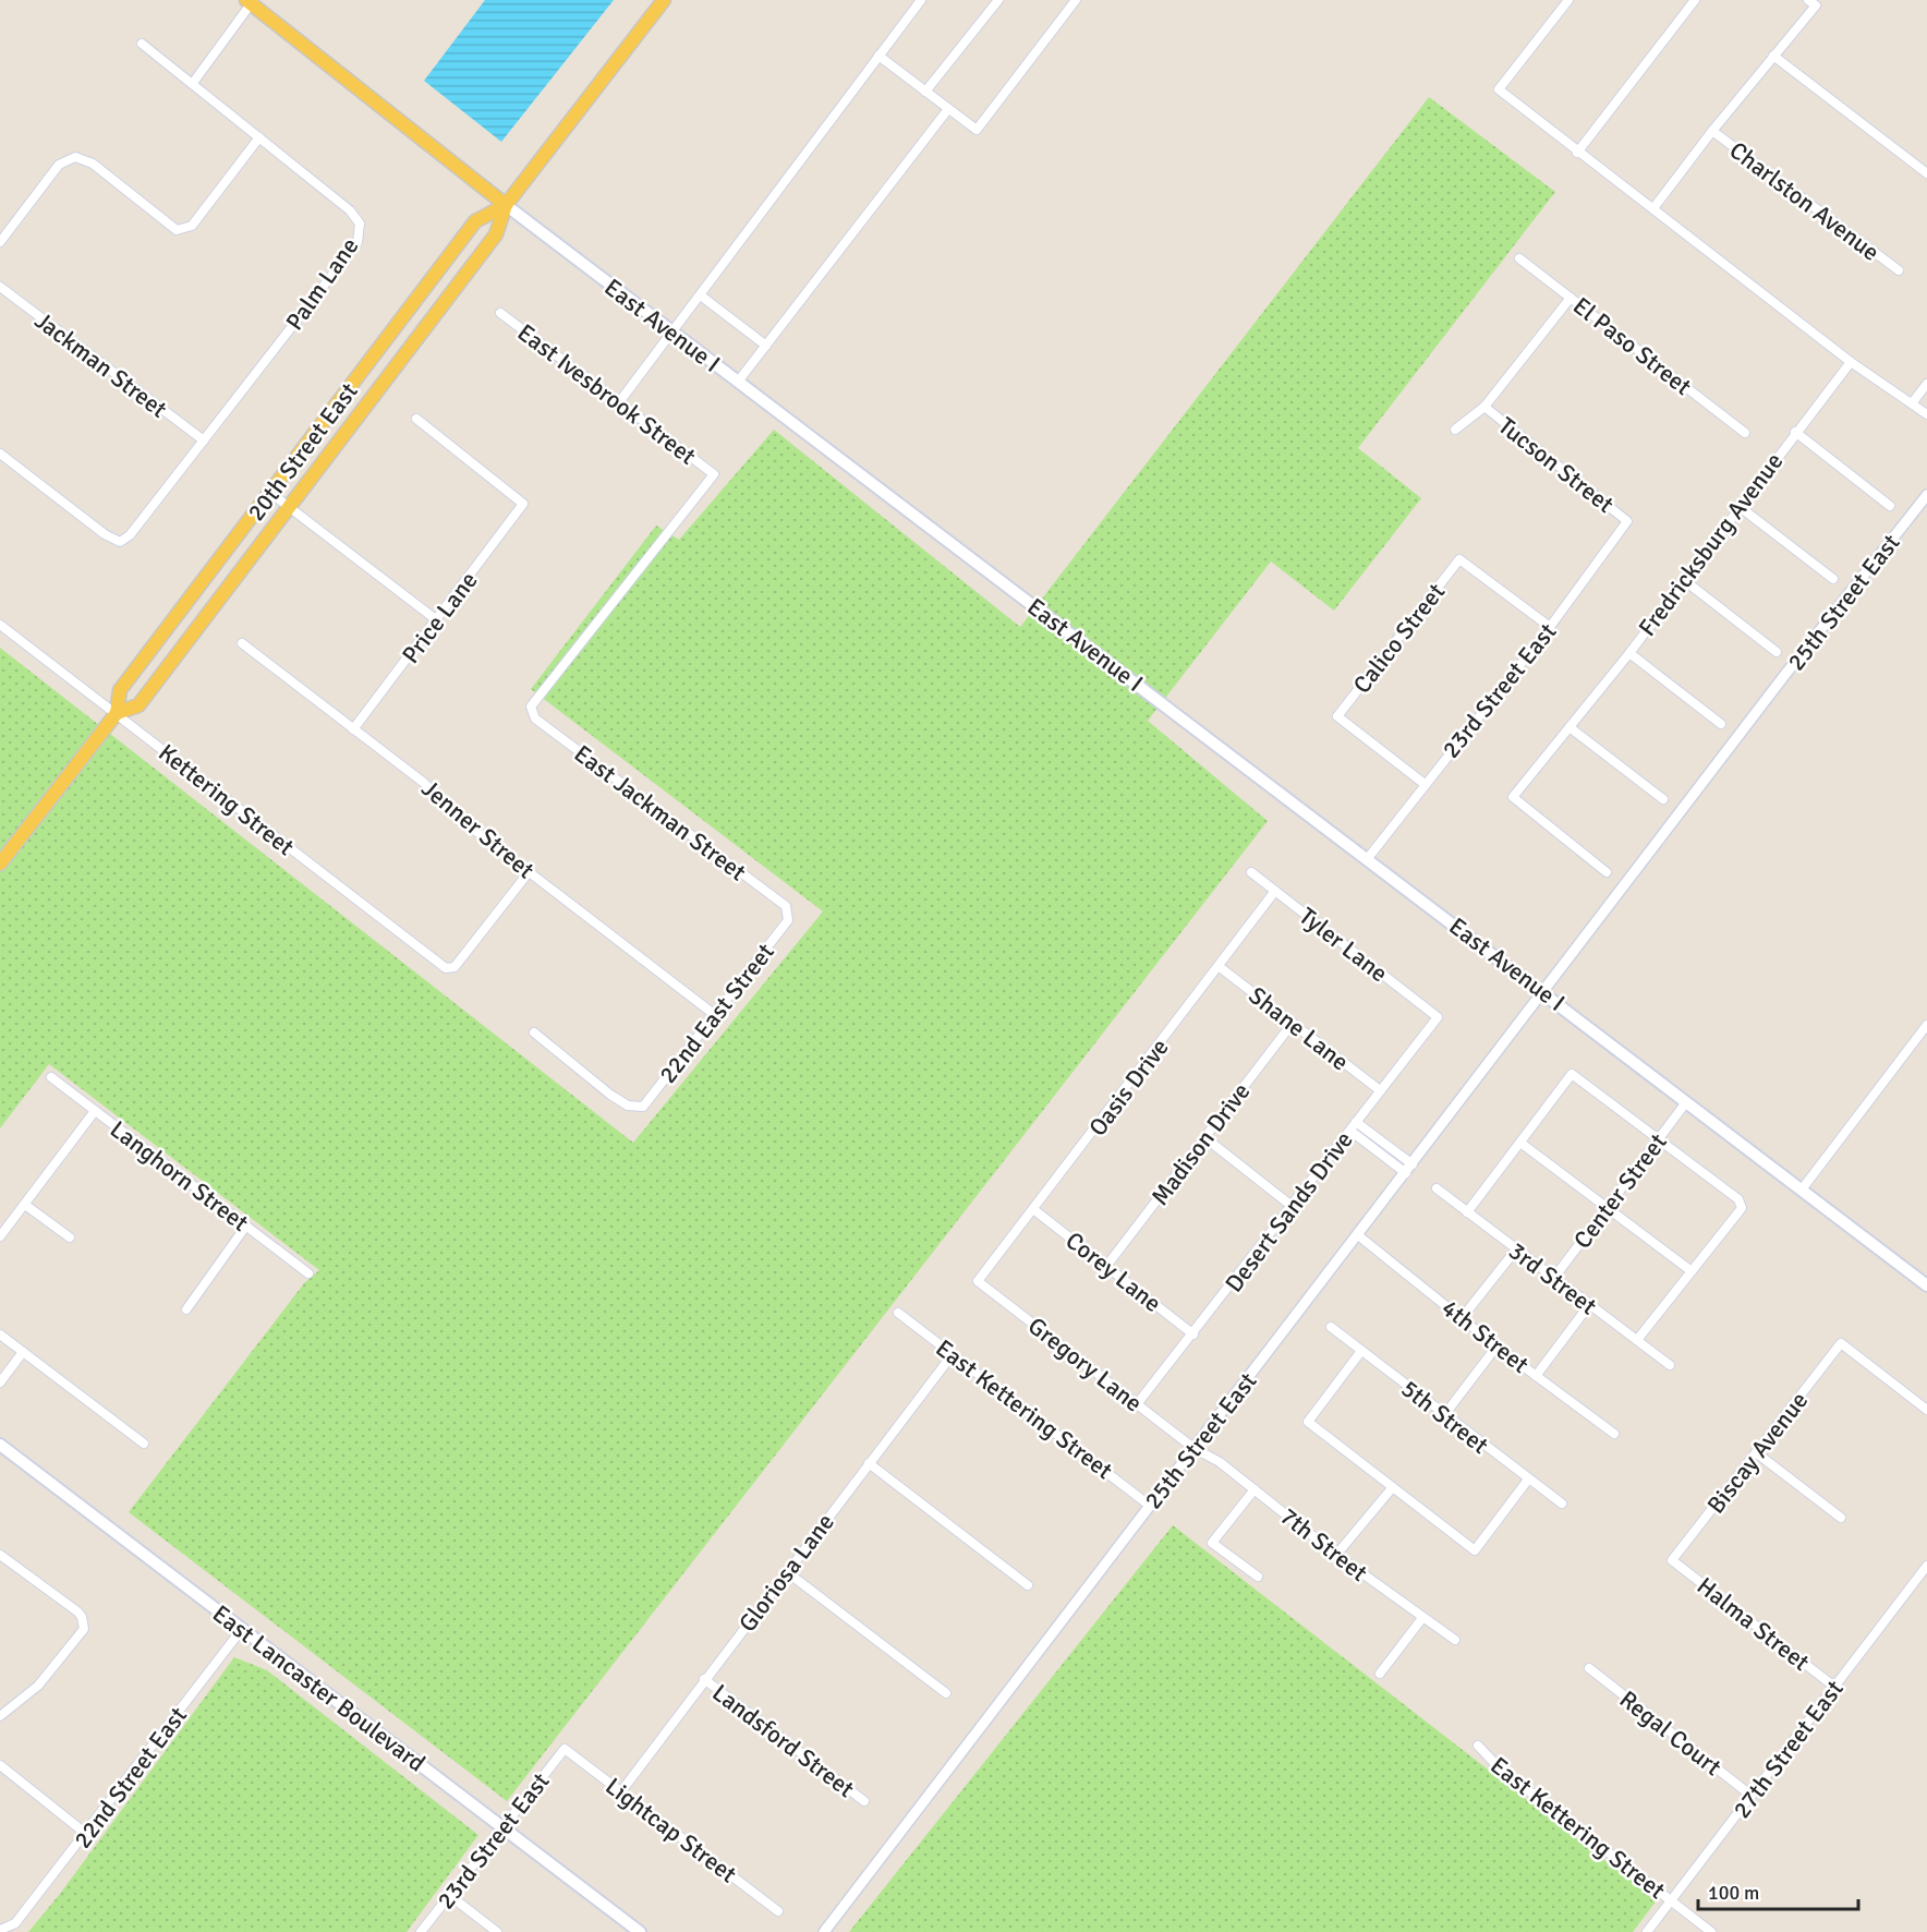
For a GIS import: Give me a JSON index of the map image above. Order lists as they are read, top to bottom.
{
  "streets": {
    "main road": ["East Avenue I", "20th Street East", "East Lancaster Boulevard"],
    "street": [
      "Charlston Avenue",
      "Palm Lane",
      "El Paso Street",
      "Jackman Street",
      "East Ivesbrook Street",
      "Tucson Street",
      "Fredricksburg Avenue",
      "25th Street East",
      "Price Lane",
      "Calico Street",
      "23rd Street East",
      "Kettering Street",
      "East Jackman Street",
      "Jenner Street",
      "Tyler Lane",
      "22nd East Street",
      "Shane Lane",
      "Oasis Drive",
      "Madison Drive",
      "Langhorn Street",
      "Center Street",
      "Desert Sands Drive",
      "Corey Lane",
      "3rd Street",
      "4th Street",
      "Gregory Lane",
      "East Kettering Street",
      "5th Street",
      "Biscay Avenue",
      "7th Street",
      "Gloriosa Lane",
      "Halma Street",
      "Regal Court",
      "Landsford Street",
      "27th Street East",
      "22nd Street East",
      "Lightcap Street"
    ]
  },
  "crossings": [
    ["Palm Lane", "Jackman Street"],
    ["East Avenue I", "20th Street East"],
    ["East Avenue I", "25th Street East"],
    ["East Avenue I", "23rd Street East"],
    ["East Avenue I", "Center Street"],
    ["East Ivesbrook Street", "East Jackman Street"],
    ["20th Street East", "Kettering Street"],
    ["Tucson Street", "23rd Street East"],
    ["25th Street East", "4th Street"],
    ["25th Street East", "Gregory Lane"],
    ["25th Street East", "East Kettering Street"],
    ["25th Street East", "7th Street"],
    ["Price Lane", "Jenner Street"],
    ["Calico Street", "23rd Street East"],
    ["23rd Street East", "East Lancaster Boulevard"],
    ["23rd Street East", "Lightcap Street"],
    ["Kettering Street", "Jenner Street"],
    ["East Jackman Street", "22nd East Street"],
    ["Jenner Street", "22nd East Street"],
    ["Tyler Lane", "Oasis Drive"],
    ["Tyler Lane", "Desert Sands Drive"],
    ["Shane Lane", "Oasis Drive"],
    ["Shane Lane", "Madison Drive"],
    ["Shane Lane", "Desert Sands Drive"],
    ["Oasis Drive", "Corey Lane"],
    ["Oasis Drive", "Gregory Lane"],
    ["Madison Drive", "Corey Lane"],
    ["Center Street", "3rd Street"],
    ["Desert Sands Drive", "Corey Lane"],
    ["Desert Sands Drive", "Gregory Lane"],
    ["Gregory Lane", "7th Street"],
    ["East Kettering Street", "Gloriosa Lane"],
    ["East Kettering Street", "27th Street East"],
    ["Biscay Avenue", "Halma Street"],
    ["Gloriosa Lane", "Landsford Street"],
    ["Gloriosa Lane", "Lightcap Street"],
    ["Halma Street", "27th Street East"],
    ["East Lancaster Boulevard", "22nd Street East"],
    ["Regal Court", "27th Street East"]
  ],
  "scale_bar": "100 m"
}
